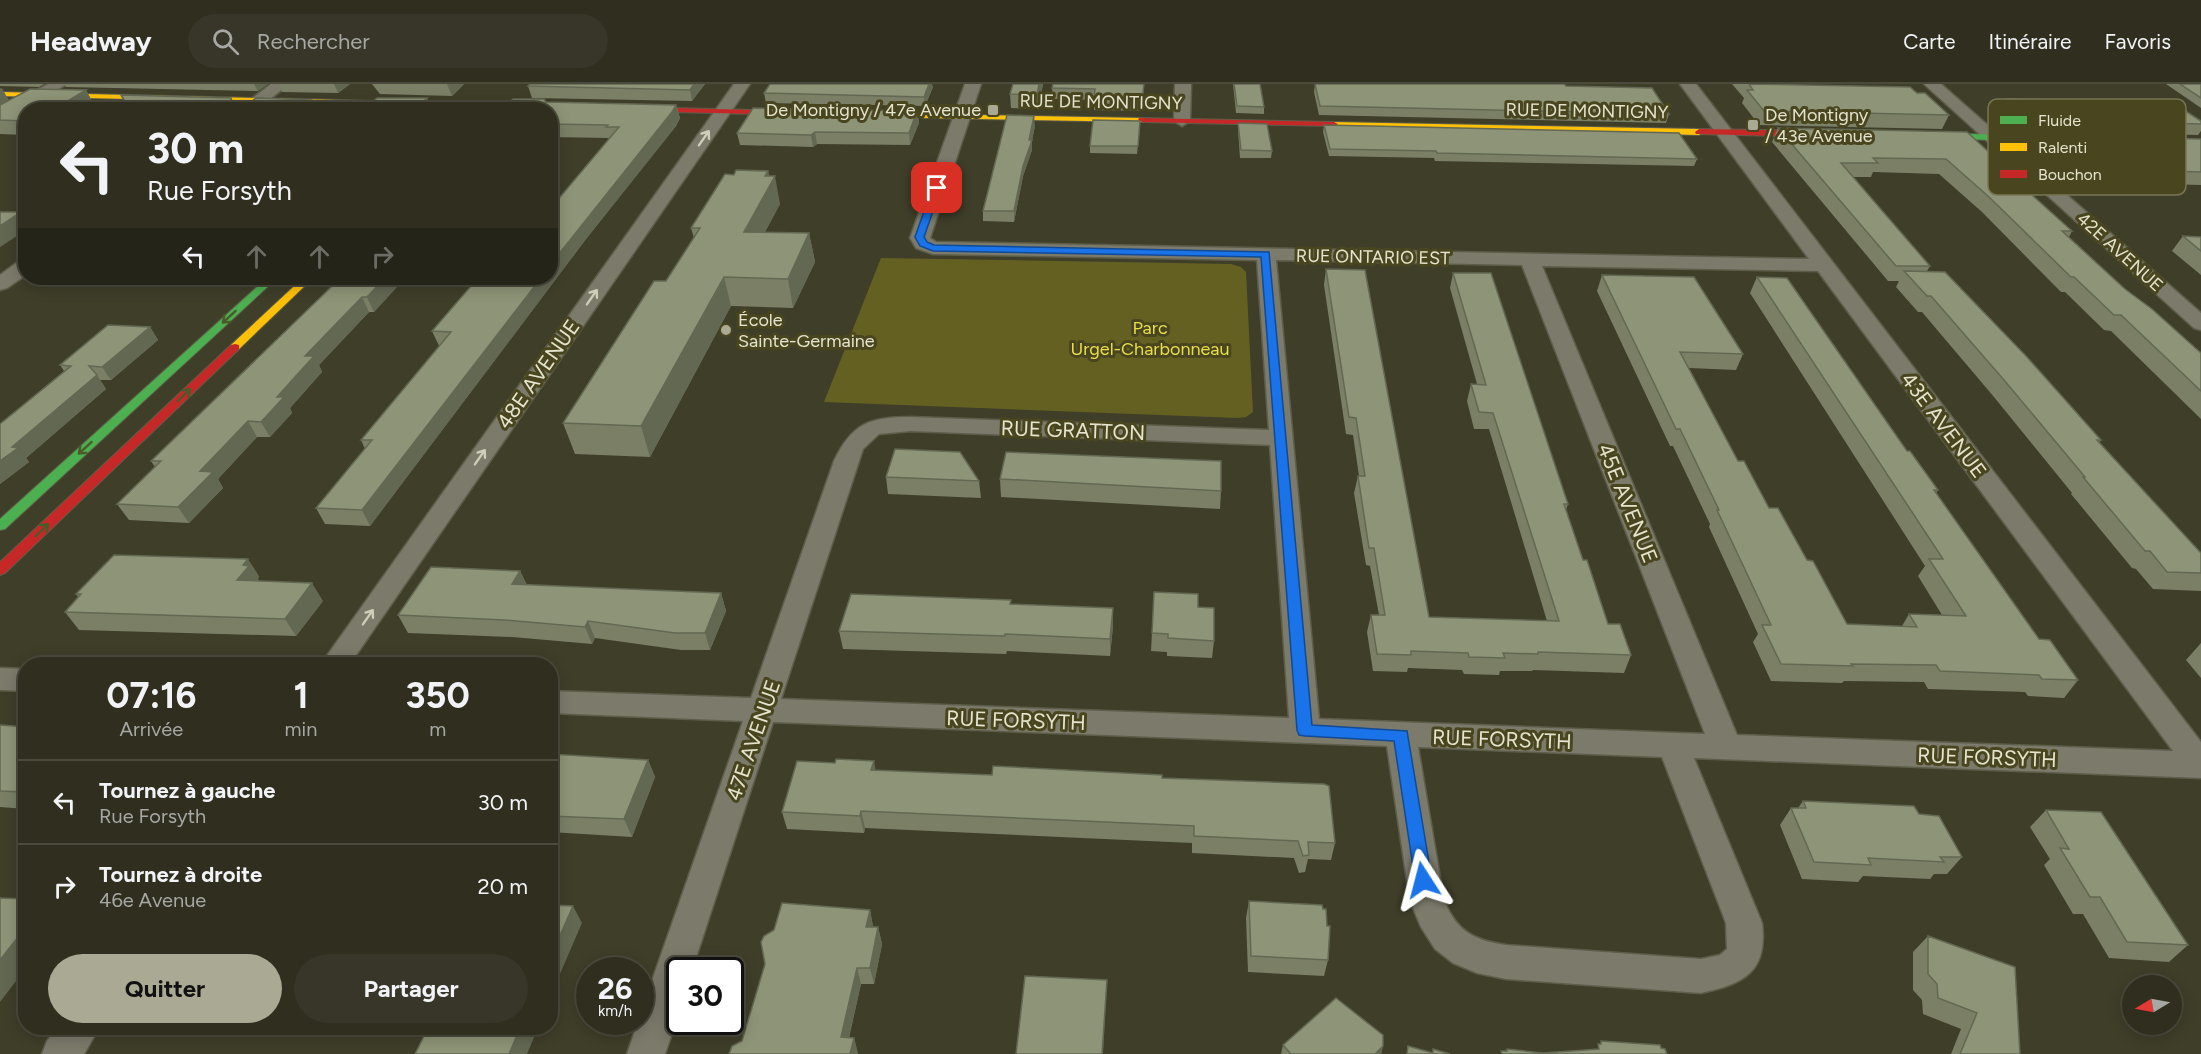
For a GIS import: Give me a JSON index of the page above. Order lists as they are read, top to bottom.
{
  "streets": {
    "street": [
      "RUE DE MONTIGNY",
      "42E AVENUE",
      "RUE ONTARIO EST",
      "48E AVENUE",
      "43E AVENUE",
      "RUE GRATTON",
      "45E AVENUE",
      "RUE FORSYTH",
      "47E AVENUE"
    ]
  },
  "crossings": [
    ["RUE DE MONTIGNY", "RUE ONTARIO EST"],
    ["RUE DE MONTIGNY", "43E AVENUE"],
    ["RUE ONTARIO EST", "43E AVENUE"],
    ["RUE ONTARIO EST", "45E AVENUE"],
    ["43E AVENUE", "RUE FORSYTH"],
    ["RUE GRATTON", "47E AVENUE"],
    ["45E AVENUE", "RUE FORSYTH"],
    ["RUE FORSYTH", "47E AVENUE"]
  ],
  "one_way": ["48E AVENUE"],
  "parks": ["Parc Urgel-Charbonneau"],
  "places": {
    "transit": ["De Montigny / 47e Avenue", "De Montigny / 43e Avenue"],
    "other": ["École Sainte-Germaine"]
  },
  "legend": ["Fluide", "Ralenti", "Bouchon"],
  "north": "left",
  "page": {
    "header": "Headway",
    "search": "Rechercher",
    "nav": ["Carte", "Itinéraire", "Favoris"],
    "turn": ["30 m", "Rue Forsyth"],
    "eta": [
      "07:16",
      "Arrivée",
      "1",
      "min",
      "350",
      "m"
    ],
    "list": [
      {
        "name": "Tournez à gauche",
        "note": "Rue Forsyth",
        "value": "30 m"
      },
      {
        "name": "Tournez à droite",
        "note": "46e Avenue",
        "value": "20 m"
      }
    ],
    "buttons": ["Quitter", "Partager"],
    "speed": "26 km/h",
    "limit": "30"
  }
}
